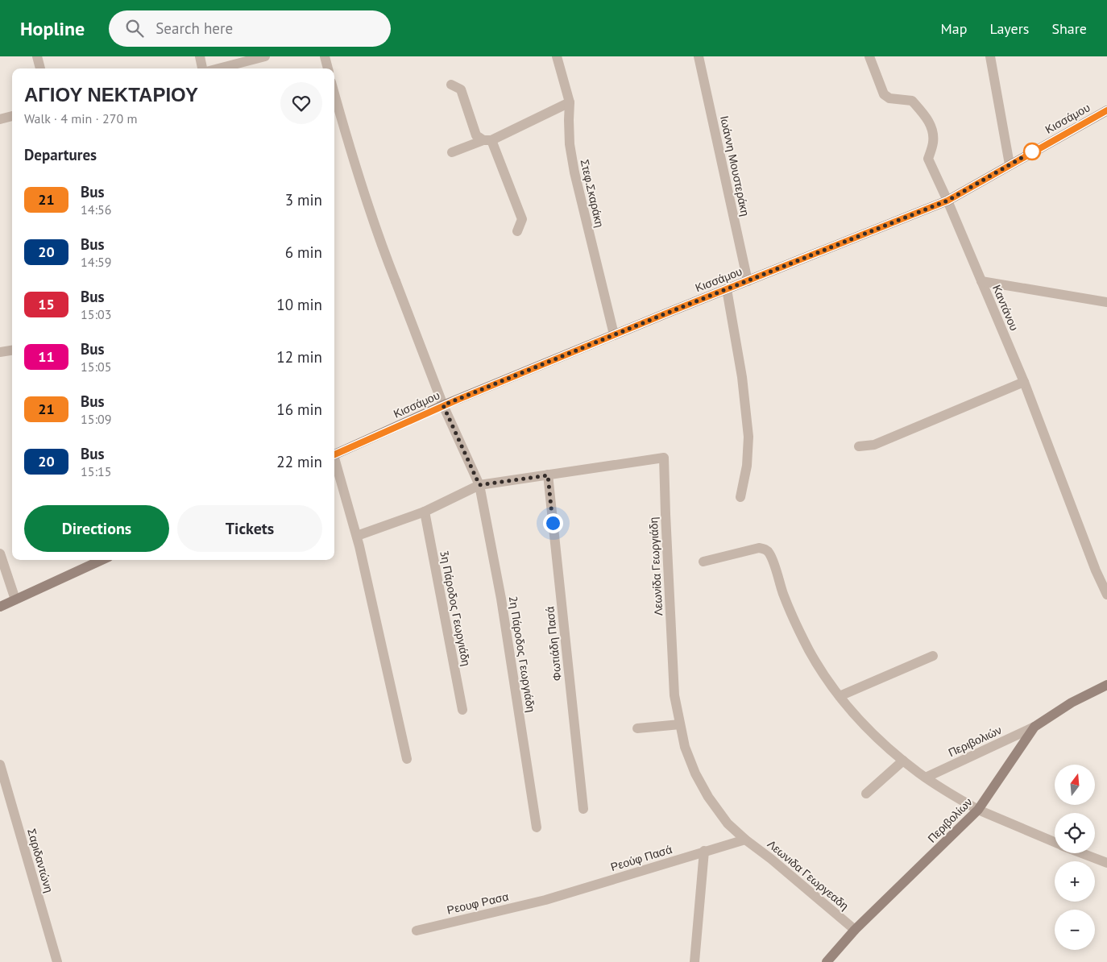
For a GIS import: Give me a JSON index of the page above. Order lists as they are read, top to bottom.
{
  "streets": {
    "main road": ["Κισσάμου", "Περιβολίων"],
    "street": [
      "Ιωάννη Μουστεράκη",
      "Στεφ.Σκαράκη",
      "Καντάνου",
      "Λεωνίδα Γεωργιάδη",
      "3η Πάροδος Γεωργιάδη",
      "Φωτιάδη Πασά",
      "2η Πάροδος Γεωργιάδη",
      "Περιβολιών",
      "Ρεούφ Πασά",
      "Σαριδαντώνη",
      "Λεωνιδα Γεωργεαδη",
      "Ρεουφ Ρασα"
    ]
  },
  "crossings": [
    ["Κισσάμου", "Ιωάννη Μουστεράκη"],
    ["Κισσάμου", "Στεφ.Σκαράκη"],
    ["Κισσάμου", "Καντάνου"],
    ["Λεωνίδα Γεωργιάδη", "3η Πάροδος Γεωργιάδη"],
    ["Λεωνίδα Γεωργιάδη", "Φωτιάδη Πασά"],
    ["Λεωνίδα Γεωργιάδη", "2η Πάροδος Γεωργιάδη"],
    ["Λεωνίδα Γεωργιάδη", "Ρεούφ Πασά"],
    ["Λεωνίδα Γεωργιάδη", "Λεωνιδα Γεωργεαδη"],
    ["Περιβολιών", "Περιβολίων"],
    ["Περιβολίων", "Λεωνιδα Γεωργεαδη"],
    ["Ρεούφ Πασά", "Λεωνιδα Γεωργεαδη"],
    ["Ρεούφ Πασά", "Ρεουφ Ρασα"]
  ],
  "lines": ["bus line 21"],
  "north": "top",
  "page": {
    "header": "Hopline",
    "search": "Search here",
    "nav": ["Map", "Layers", "Share"],
    "heading": [
      ["ΑΓΙΟΥ ΝΕΚΤΑΡΙΟΥ", "Walk · 4 min · 270 m"],
      "Departures"
    ],
    "list": [
      {
        "mark": "21",
        "name": "Bus",
        "note": "14:56",
        "value": "3 min"
      },
      {
        "mark": "20",
        "name": "Bus",
        "note": "14:59",
        "value": "6 min"
      },
      {
        "mark": "15",
        "name": "Bus",
        "note": "15:03",
        "value": "10 min"
      },
      {
        "mark": "11",
        "name": "Bus",
        "note": "15:05",
        "value": "12 min"
      },
      {
        "mark": "21",
        "name": "Bus",
        "note": "15:09",
        "value": "16 min"
      },
      {
        "mark": "20",
        "name": "Bus",
        "note": "15:15",
        "value": "22 min"
      }
    ],
    "buttons": ["Directions", "Tickets"],
    "map_buttons": ["+", "−"]
  }
}
